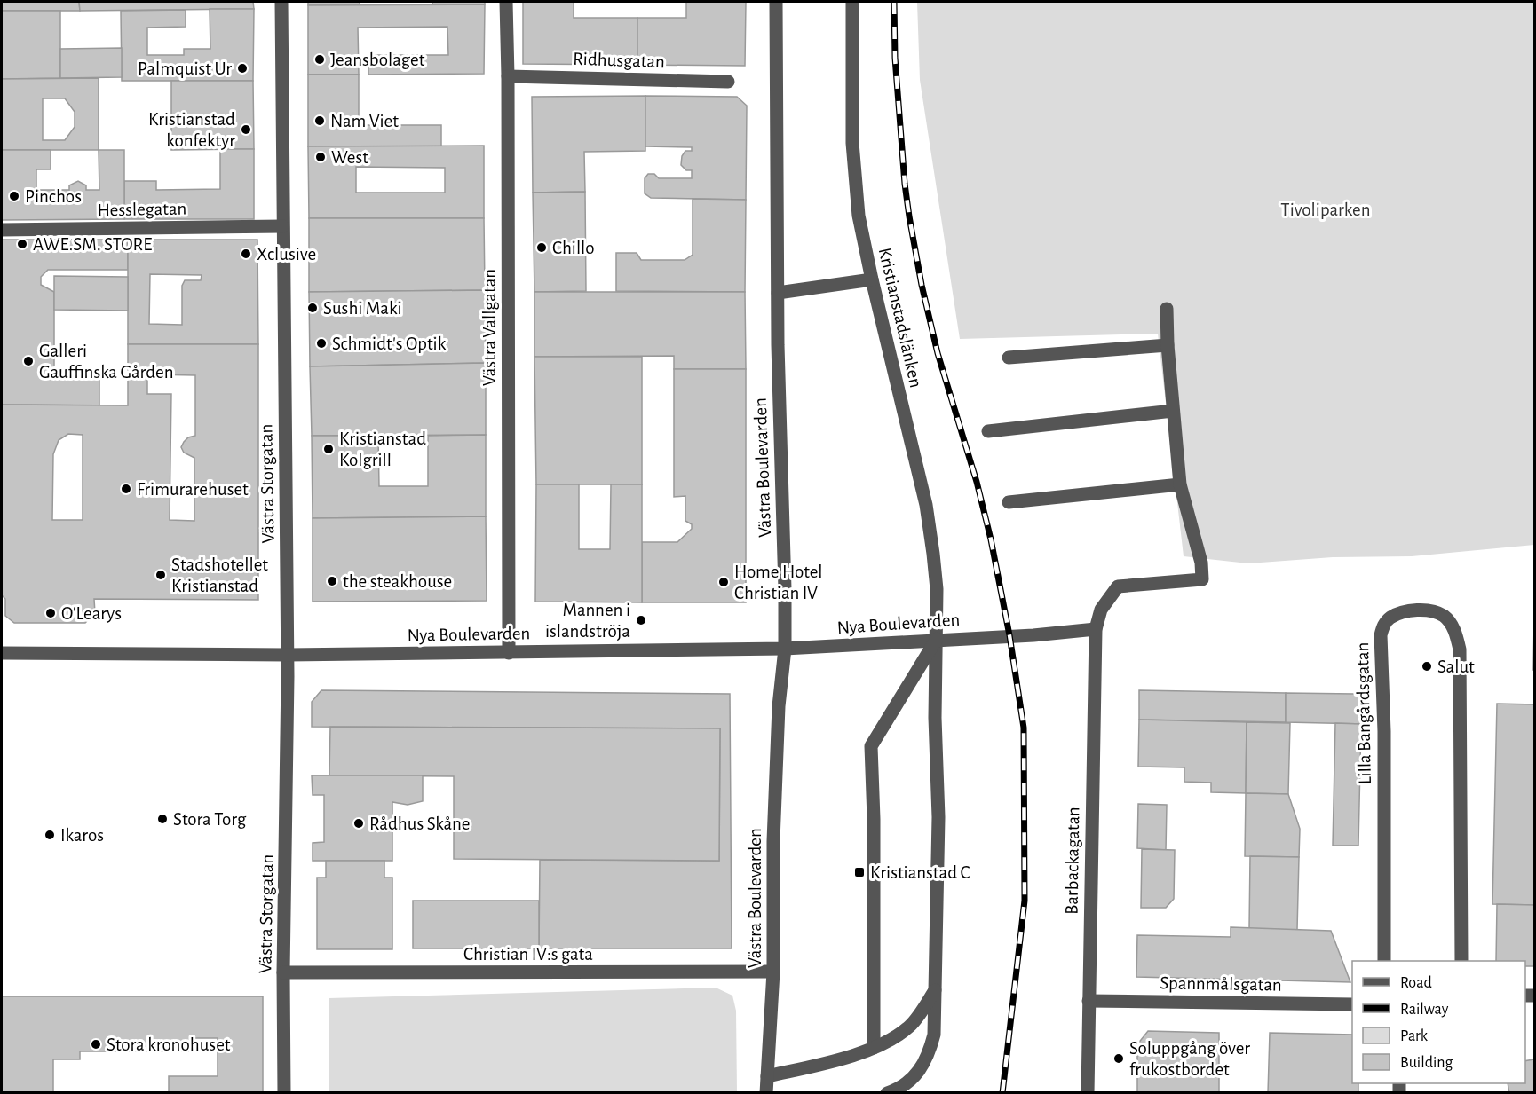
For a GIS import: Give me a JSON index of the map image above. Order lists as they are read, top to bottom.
{
  "streets": {
    "street": [
      "Ridhusgatan",
      "Hesslegatan",
      "Kristianstadslänken",
      "Västra Vallgatan",
      "Västra Boulevarden",
      "Västra Storgatan",
      "Nya Boulevarden",
      "Lilla Bangårdsgatan",
      "Barbackagatan",
      "Christian IV:s gata",
      "Spannmålsgatan"
    ]
  },
  "crossings": [
    ["Ridhusgatan", "Västra Vallgatan"],
    ["Hesslegatan", "Västra Storgatan"],
    ["Kristianstadslänken", "Nya Boulevarden"],
    ["Västra Vallgatan", "Nya Boulevarden"],
    ["Västra Boulevarden", "Nya Boulevarden"],
    ["Västra Boulevarden", "Christian IV:s gata"],
    ["Västra Storgatan", "Nya Boulevarden"],
    ["Västra Storgatan", "Christian IV:s gata"],
    ["Nya Boulevarden", "Barbackagatan"],
    ["Barbackagatan", "Spannmålsgatan"]
  ],
  "parks": ["Tivoliparken"],
  "places": {
    "other": [
      "Jeansbolaget",
      "Palmquist Ur",
      "Nam Viet",
      "Kristianstad konfektyr",
      "West",
      "Pinchos",
      "AWE.SM. STORE",
      "Chillo",
      "Xclusive",
      "Sushi Maki",
      "Schmidt's Optik",
      "Galleri Gauffinska Gården",
      "Kristianstad Kolgrill",
      "Frimurarehuset",
      "Stadshotellet Kristianstad",
      "the steakhouse",
      "Home Hotel Christian IV",
      "O'Learys",
      "Mannen i islandströja",
      "Salut",
      "Stora Torg",
      "Rådhus Skåne",
      "Ikaros",
      "Stora kronohuset",
      "Soluppgång över frukostbordet"
    ],
    "transit": ["Kristianstad C"]
  },
  "legend": [
    "Road",
    "Railway",
    "Park",
    "Building"
  ]
}
